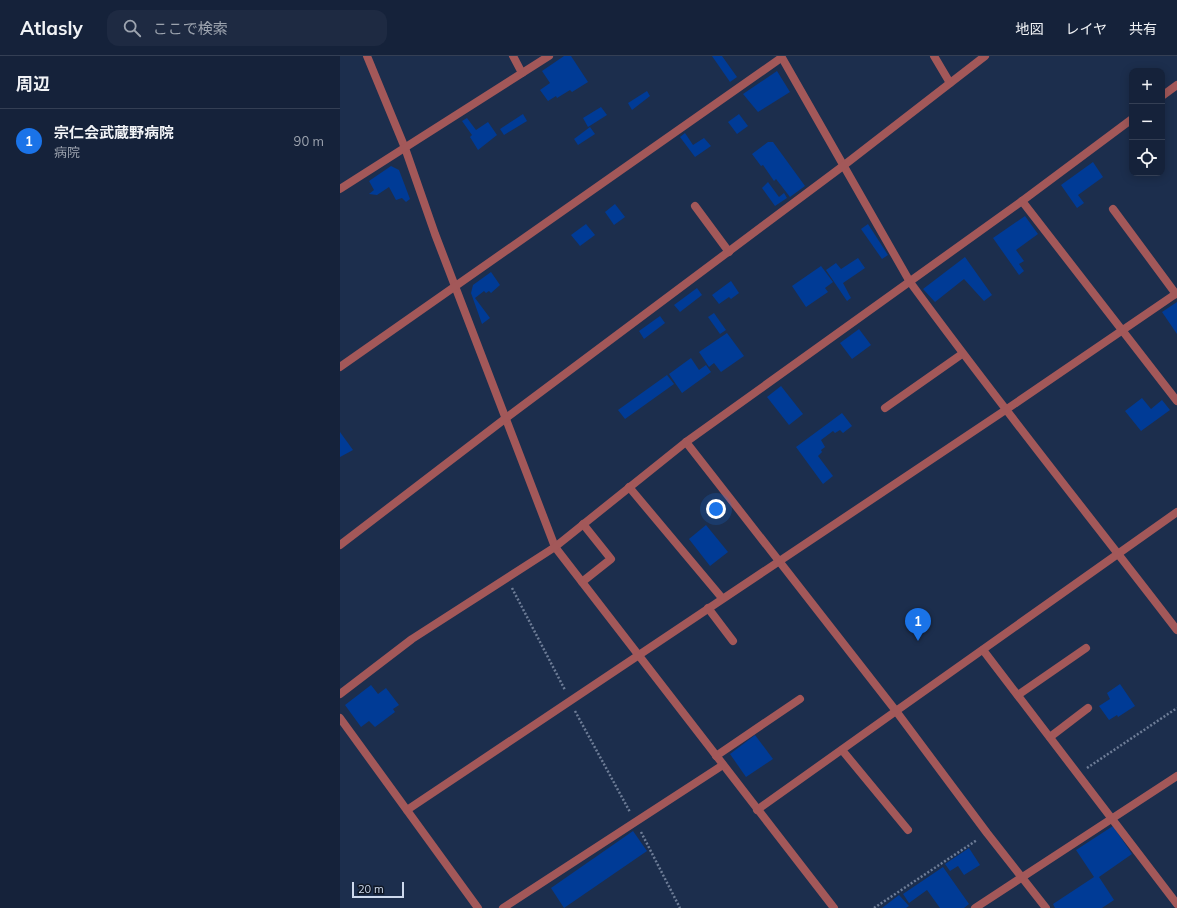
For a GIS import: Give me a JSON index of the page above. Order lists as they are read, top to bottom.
{
  "scale_bar": "20 m",
  "page": {
    "header": "Atlasly",
    "search": "ここで検索",
    "nav": ["地図", "レイヤ", "共有"],
    "heading": "周辺",
    "map_buttons": ["+", "−"],
    "list": [
      {
        "mark": "1",
        "name": "宗仁会武蔵野病院",
        "note": "病院",
        "value": "90 m"
      }
    ],
    "pins": "1",
    "scale": "20 m"
  }
}
